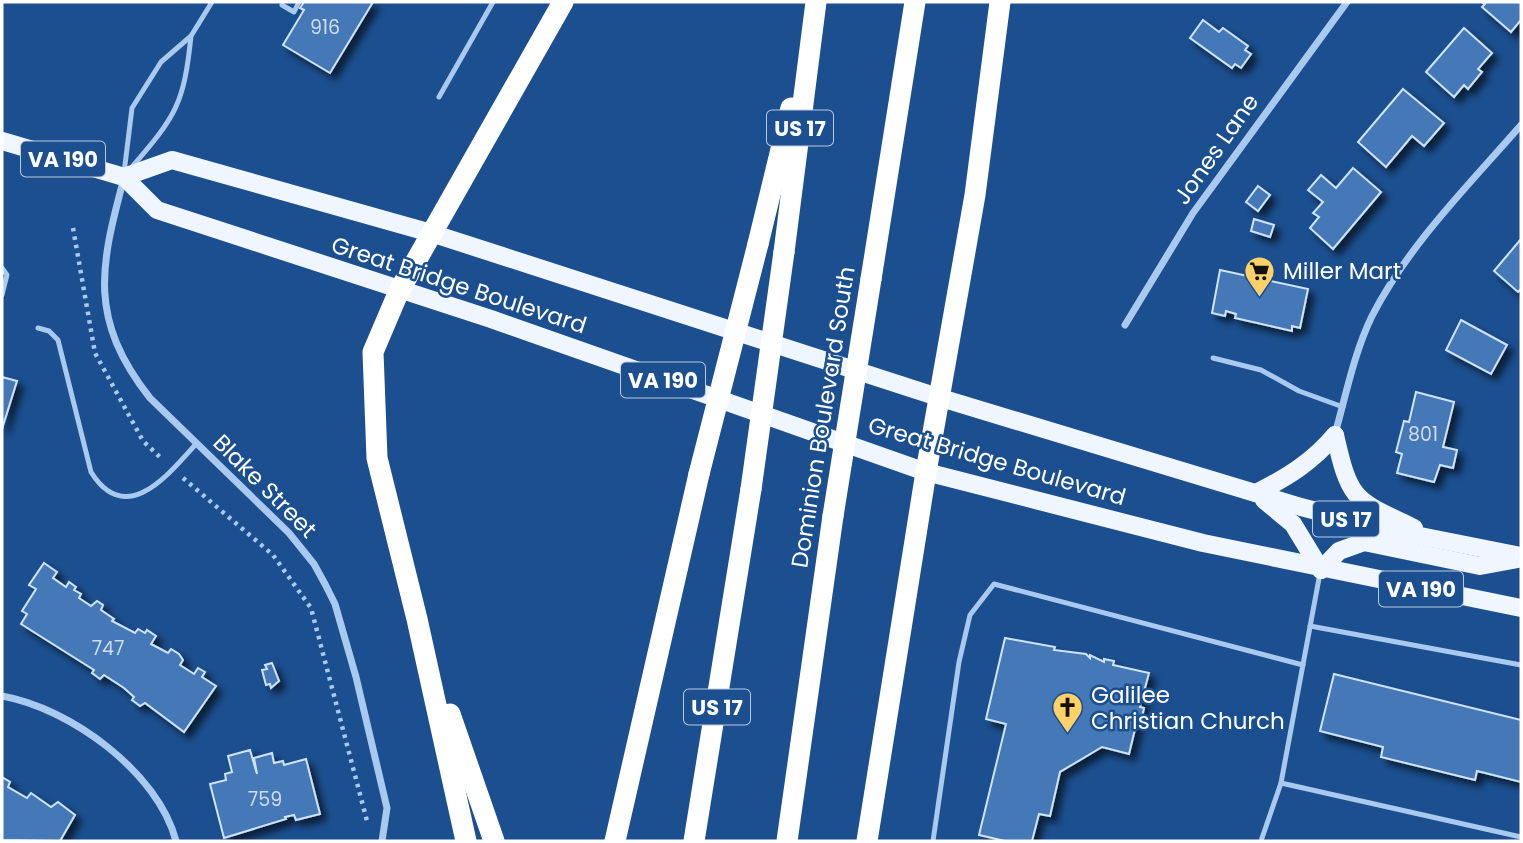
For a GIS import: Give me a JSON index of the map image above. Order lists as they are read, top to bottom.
{
  "streets": {
    "highway": ["US 17", "Dominion Boulevard South"],
    "main road": ["VA 190", "Great Bridge Boulevard"],
    "street": ["Jones Lane", "Blake Street"]
  },
  "crossings": [
    ["Great Bridge Boulevard", "Blake Street"]
  ],
  "places": {
    "supermarket": ["Miller Mart"],
    "church": ["Galilee Christian Church"]
  },
  "house_numbers": [
    "916",
    "801",
    "747",
    "759"
  ]
}
